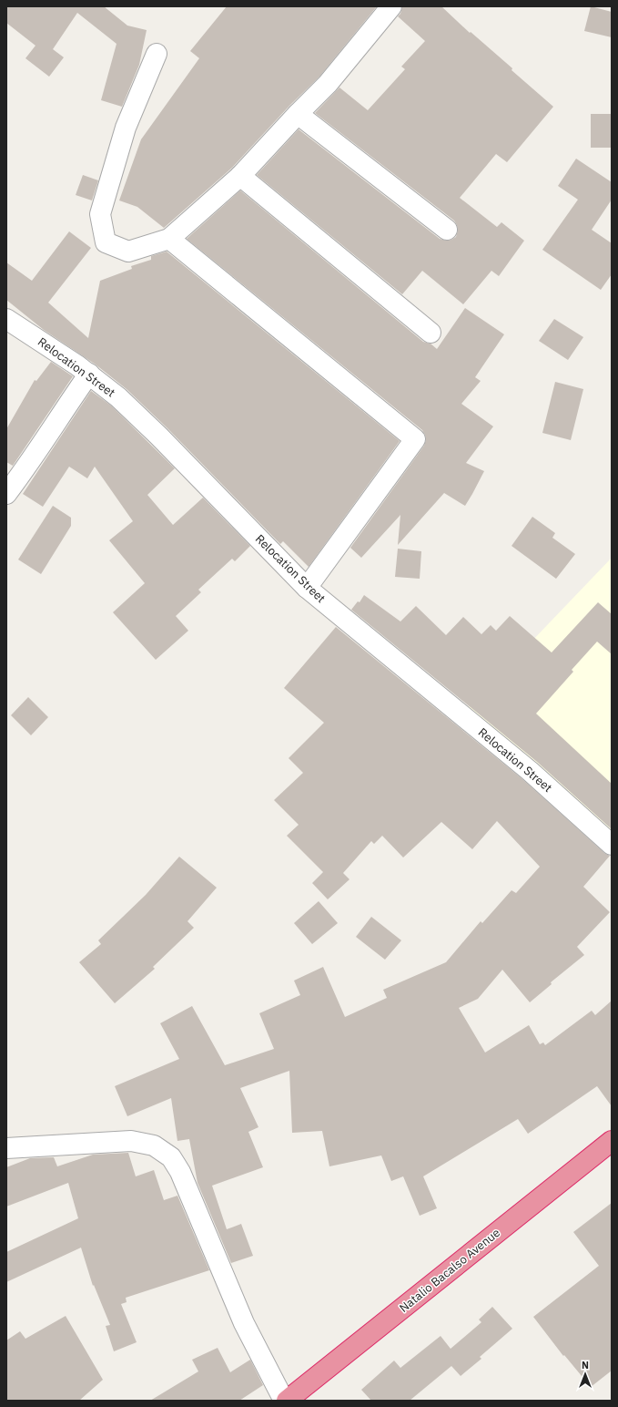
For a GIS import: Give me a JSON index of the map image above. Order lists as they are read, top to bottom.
{
  "streets": {
    "highway": ["Natalio Bacalso Avenue"],
    "street": ["Relocation Street"]
  },
  "north": "top"
}
